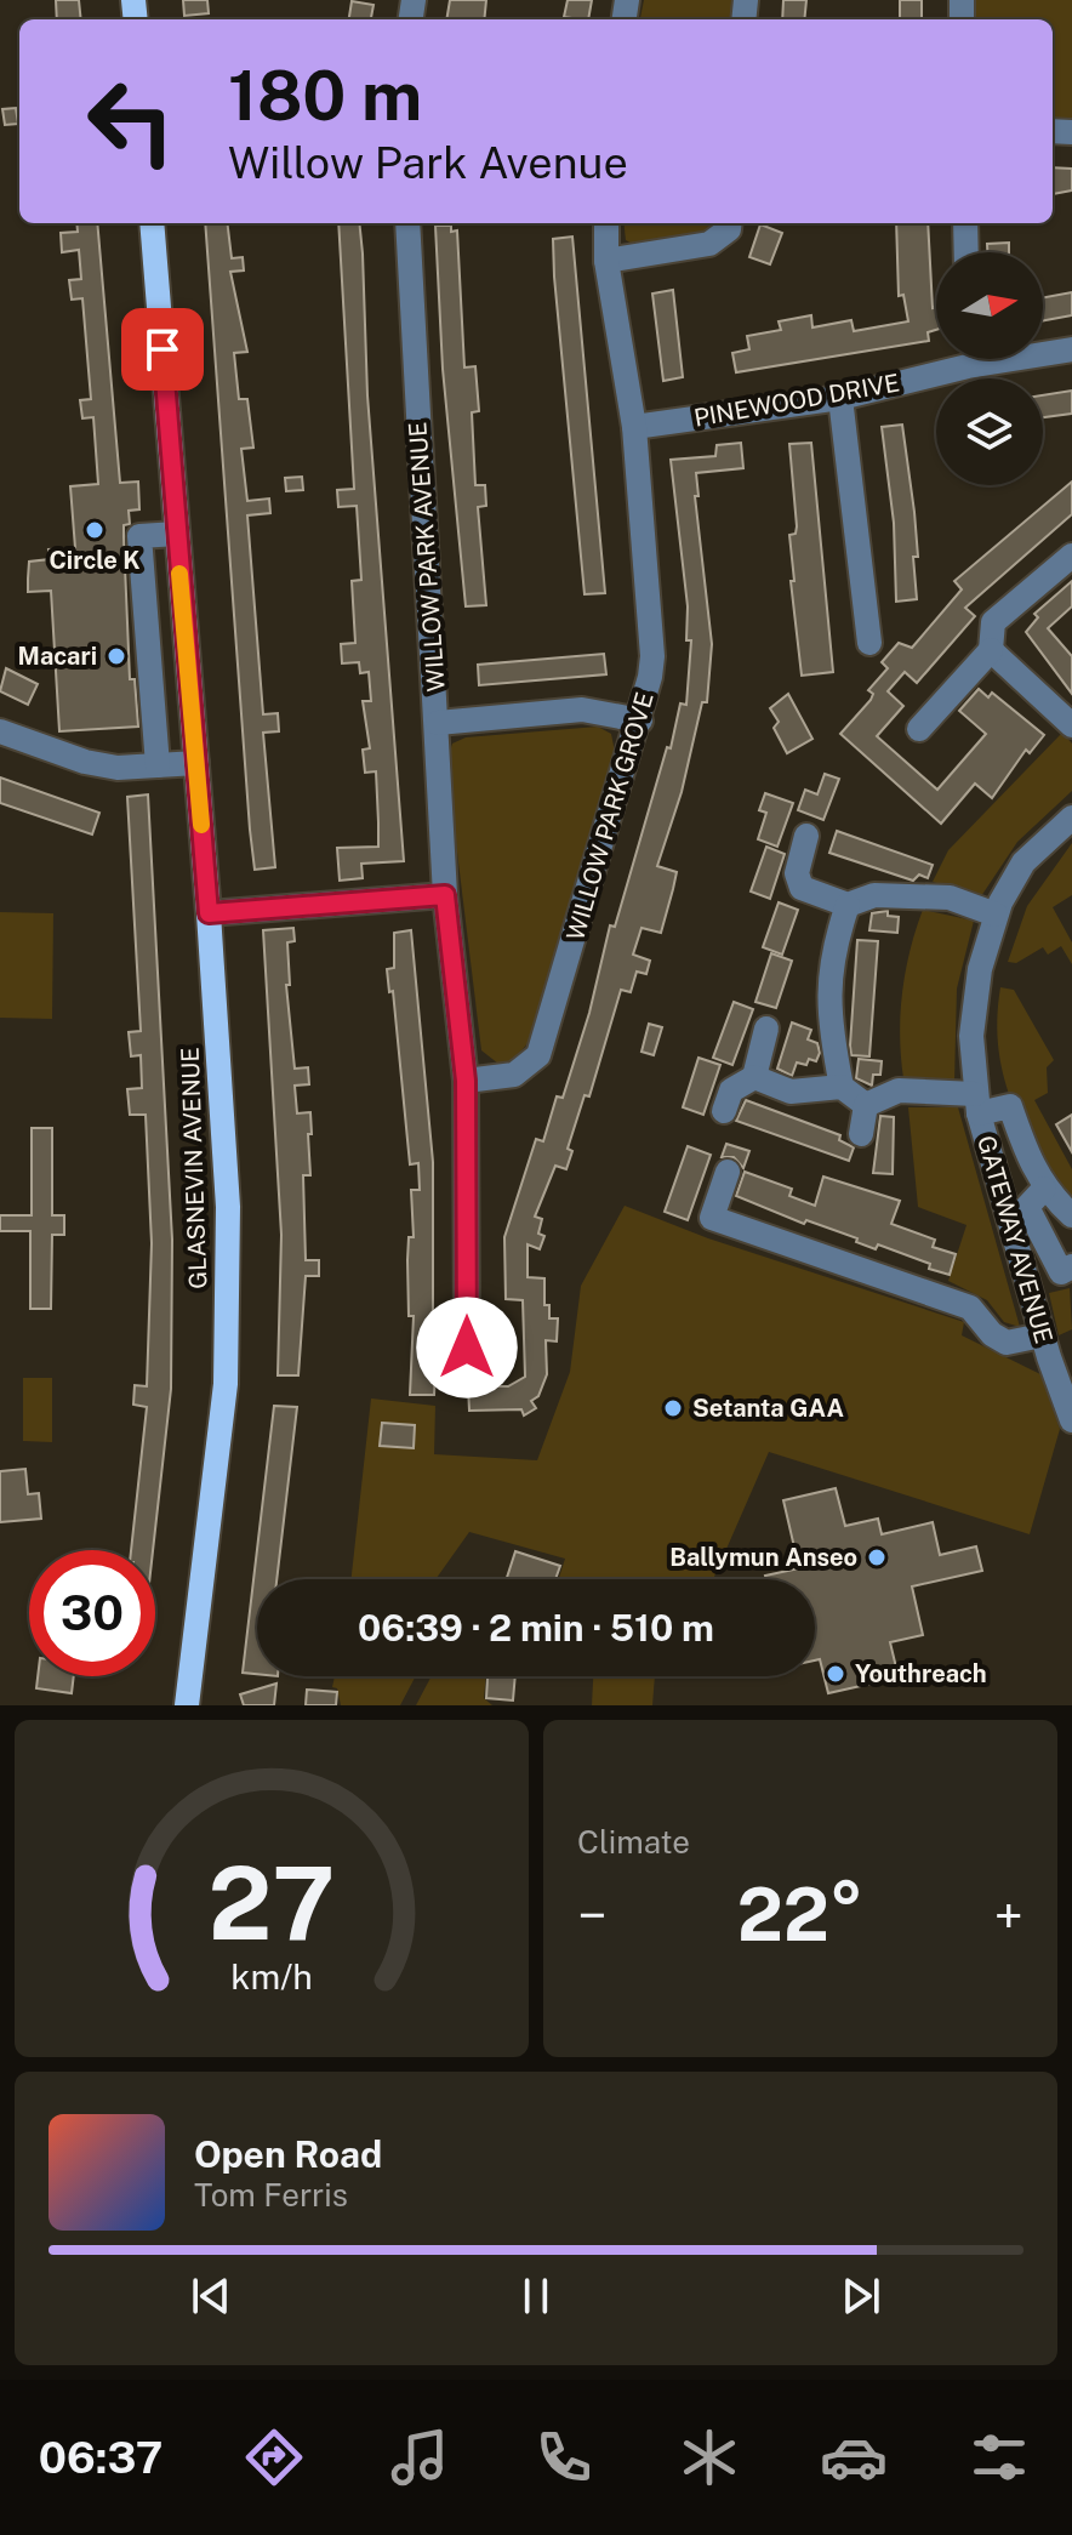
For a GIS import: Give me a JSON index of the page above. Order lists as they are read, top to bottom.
{
  "streets": {
    "main road": ["GLASNEVIN AVENUE"],
    "street": [
      "PINEWOOD DRIVE",
      "WILLOW PARK AVENUE",
      "WILLOW PARK GROVE",
      "GATEWAY AVENUE"
    ]
  },
  "crossings": [
    ["PINEWOOD DRIVE", "WILLOW PARK GROVE"],
    ["WILLOW PARK AVENUE", "WILLOW PARK GROVE"]
  ],
  "places": [
    "Circle K",
    "Macari",
    "Setanta GAA",
    "Ballymun Anseo",
    "Youthreach"
  ],
  "north": "right",
  "page": {
    "turn": ["180 m", "Willow Park Avenue"],
    "limit": "30",
    "trip": "06:39 · 2 min · 510 m",
    "tile": "Climate",
    "heat": ["−", "22°", "+"],
    "song": ["Open Road", "Tom Ferris"],
    "tabs": "06:37",
    "gauge": ["27", "km/h"]
  }
}
